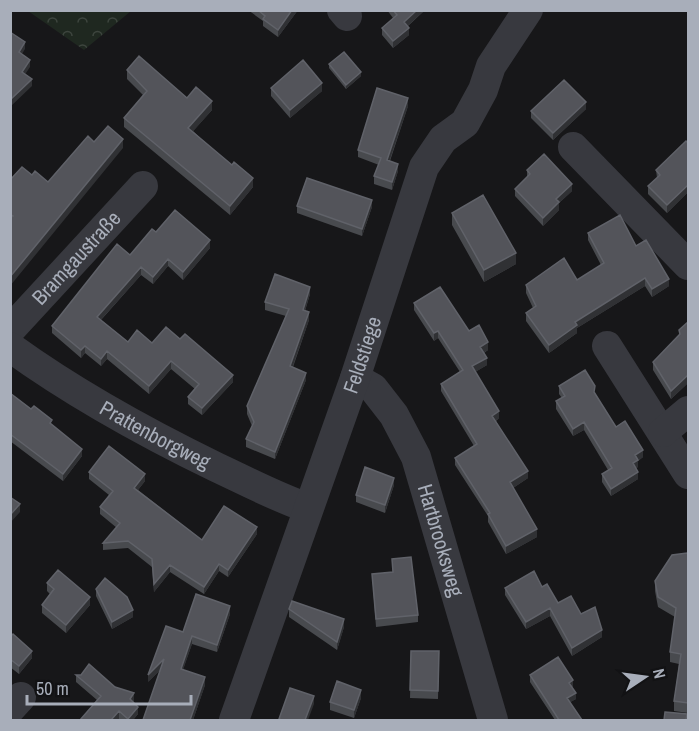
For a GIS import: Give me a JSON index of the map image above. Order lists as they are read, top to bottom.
{
  "streets": {
    "street": [
      "Bramgaustraße",
      "Feldstiege",
      "Prattenborgweg",
      "Hartbrooksweg"
    ]
  },
  "crossings": [
    ["Feldstiege", "Prattenborgweg"],
    ["Feldstiege", "Hartbrooksweg"]
  ],
  "scale_bar": "50 m",
  "north": "right"
}
